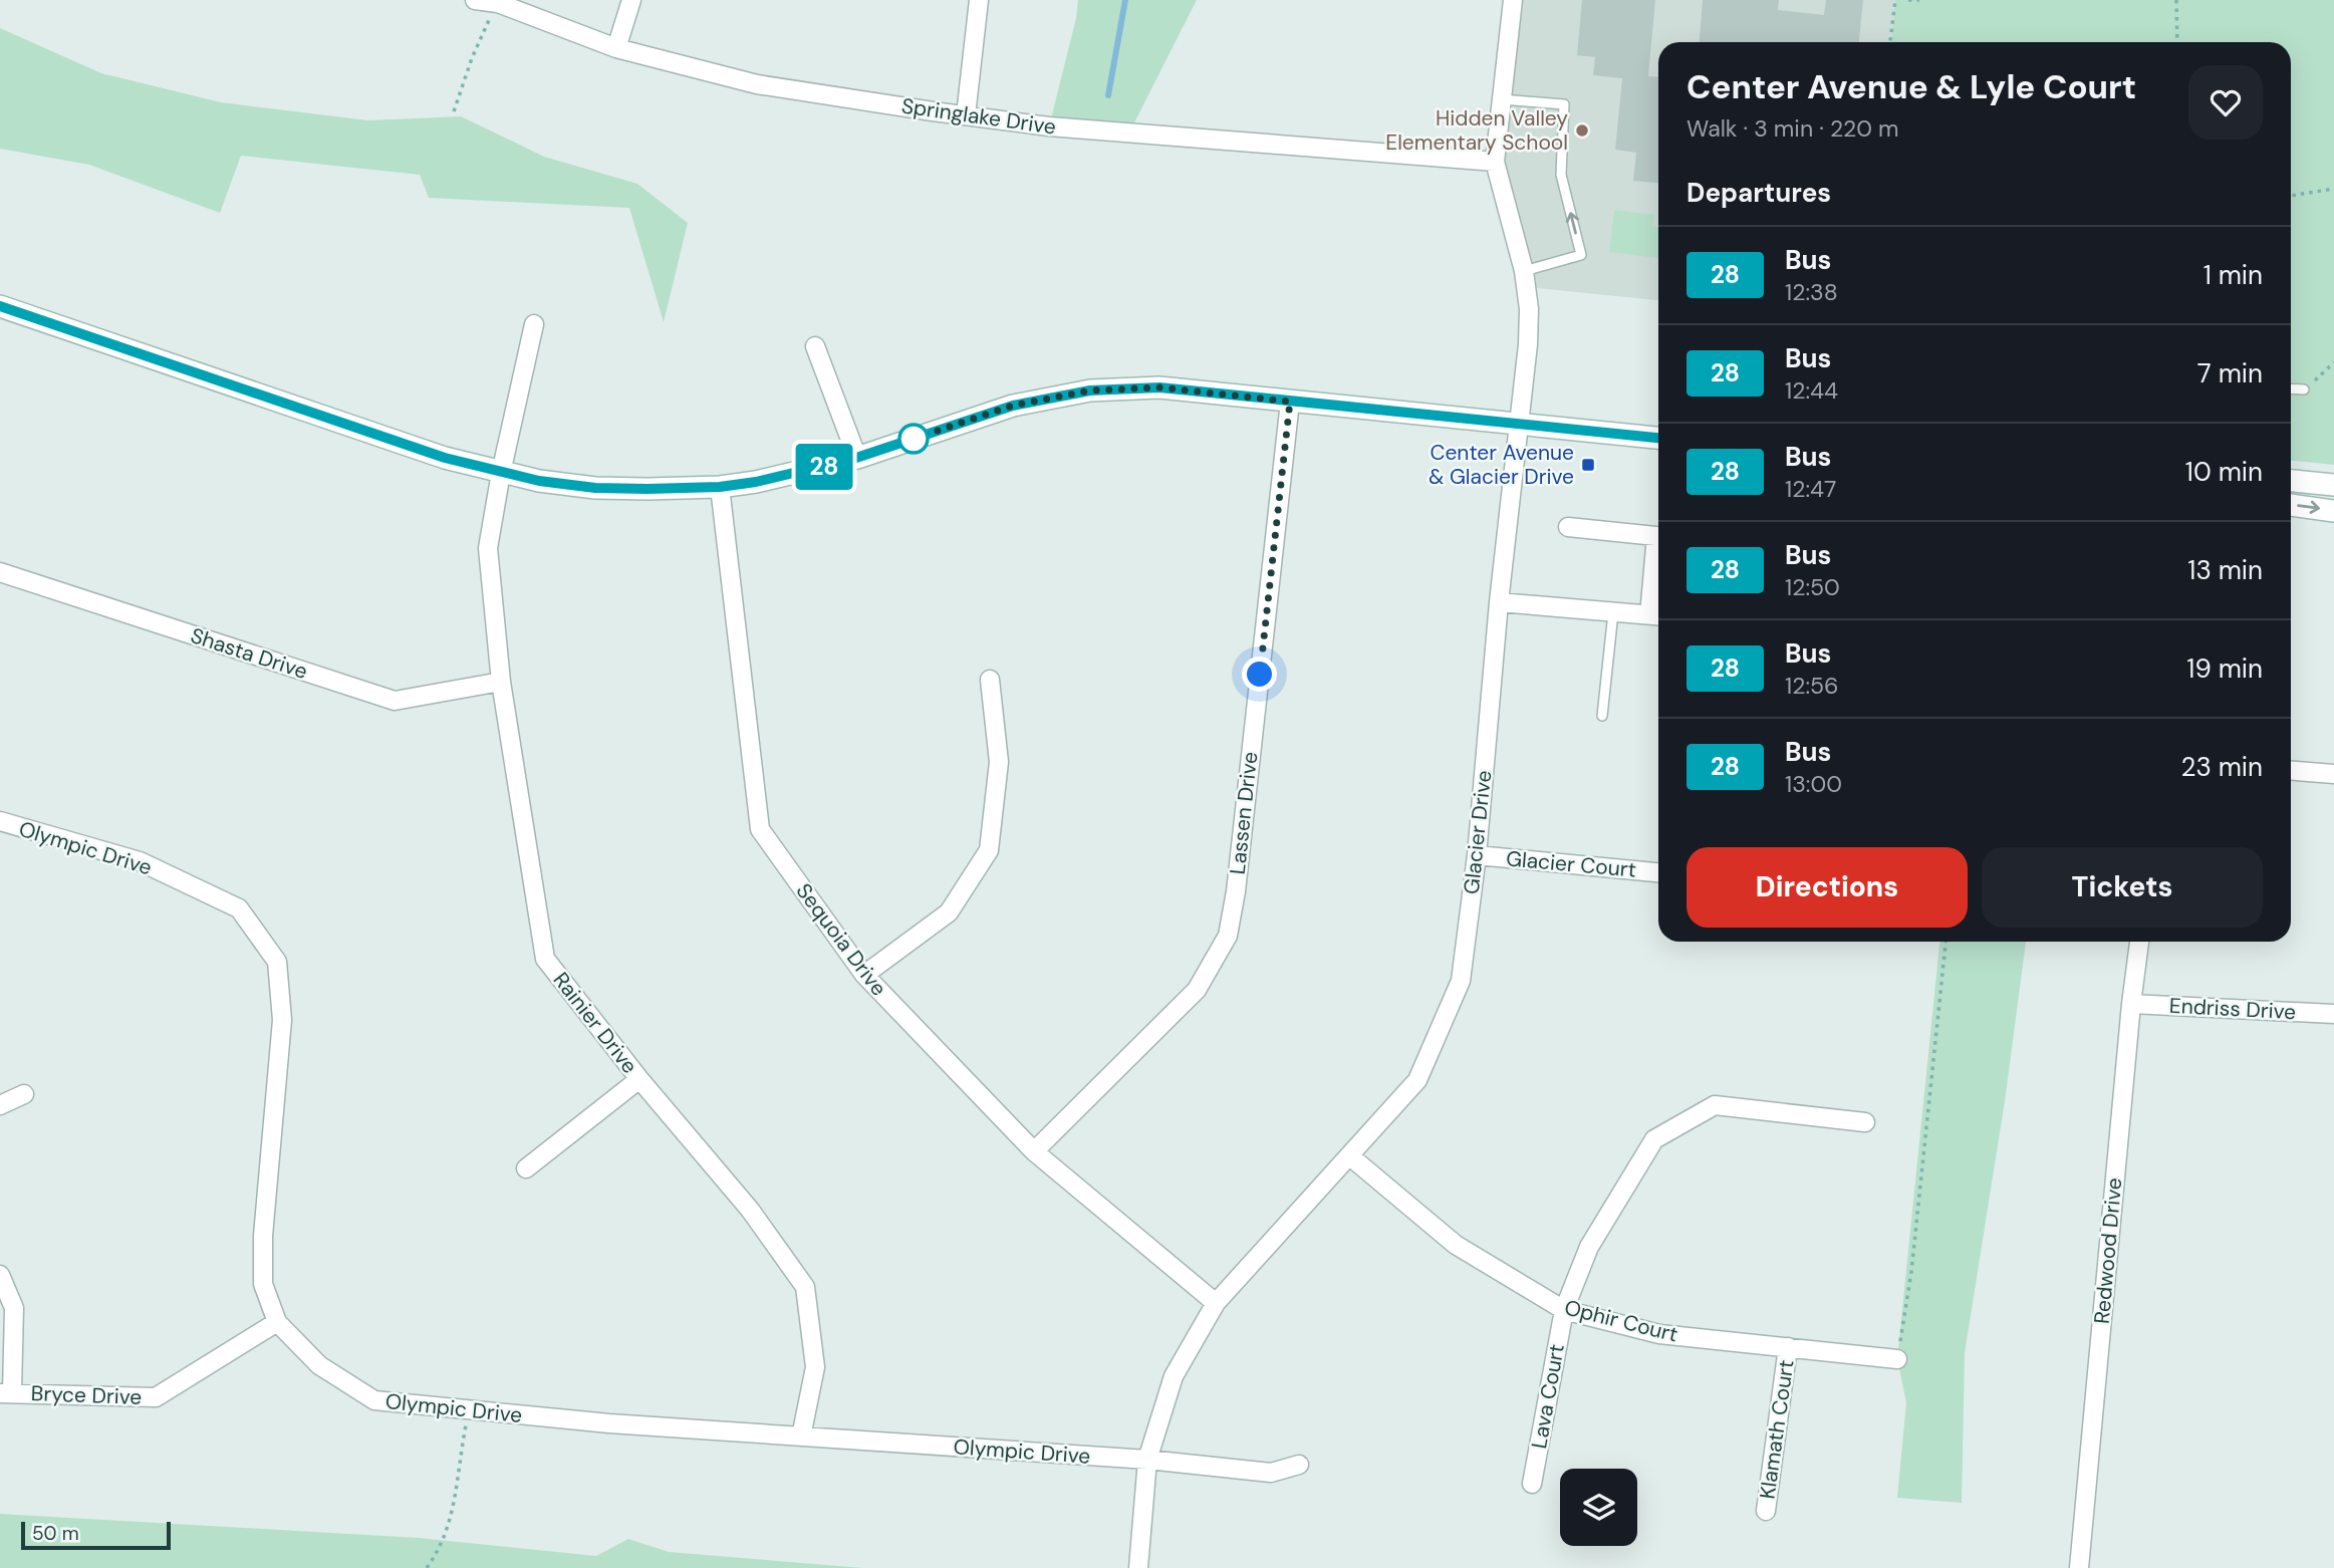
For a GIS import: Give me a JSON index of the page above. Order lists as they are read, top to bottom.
{
  "streets": {
    "street": [
      "Springlake Drive",
      "Shasta Drive",
      "Lassen Drive",
      "Glacier Drive",
      "Olympic Drive",
      "Glacier Court",
      "Sequoia Drive",
      "Endriss Drive",
      "Rainier Drive",
      "Redwood Drive",
      "Ophir Court",
      "Bryce Drive",
      "Lava Court",
      "Klamath Court"
    ]
  },
  "crossings": [
    ["Springlake Drive", "Glacier Drive"],
    ["Shasta Drive", "Rainier Drive"],
    ["Lassen Drive", "Sequoia Drive"],
    ["Glacier Drive", "Olympic Drive"],
    ["Glacier Drive", "Glacier Court"],
    ["Glacier Drive", "Sequoia Drive"],
    ["Glacier Drive", "Ophir Court"],
    ["Olympic Drive", "Rainier Drive"],
    ["Olympic Drive", "Bryce Drive"],
    ["Endriss Drive", "Redwood Drive"],
    ["Ophir Court", "Lava Court"],
    ["Ophir Court", "Klamath Court"]
  ],
  "places": {
    "other": ["Hidden Valley Elementary School"],
    "transit": ["Center Avenue & Glacier Drive"]
  },
  "lines": ["bus line 28"],
  "scale_bar": "50 m",
  "page": {
    "on_map": "28",
    "heading": [
      ["Center Avenue & Lyle Court", "Walk · 3 min · 220 m"],
      "Departures"
    ],
    "list": [
      {
        "mark": "28",
        "name": "Bus",
        "note": "12:38",
        "value": "1 min"
      },
      {
        "mark": "28",
        "name": "Bus",
        "note": "12:44",
        "value": "7 min"
      },
      {
        "mark": "28",
        "name": "Bus",
        "note": "12:47",
        "value": "10 min"
      },
      {
        "mark": "28",
        "name": "Bus",
        "note": "12:50",
        "value": "13 min"
      },
      {
        "mark": "28",
        "name": "Bus",
        "note": "12:56",
        "value": "19 min"
      },
      {
        "mark": "28",
        "name": "Bus",
        "note": "13:00",
        "value": "23 min"
      }
    ],
    "buttons": ["Directions", "Tickets"],
    "scale": "50 m"
  }
}
